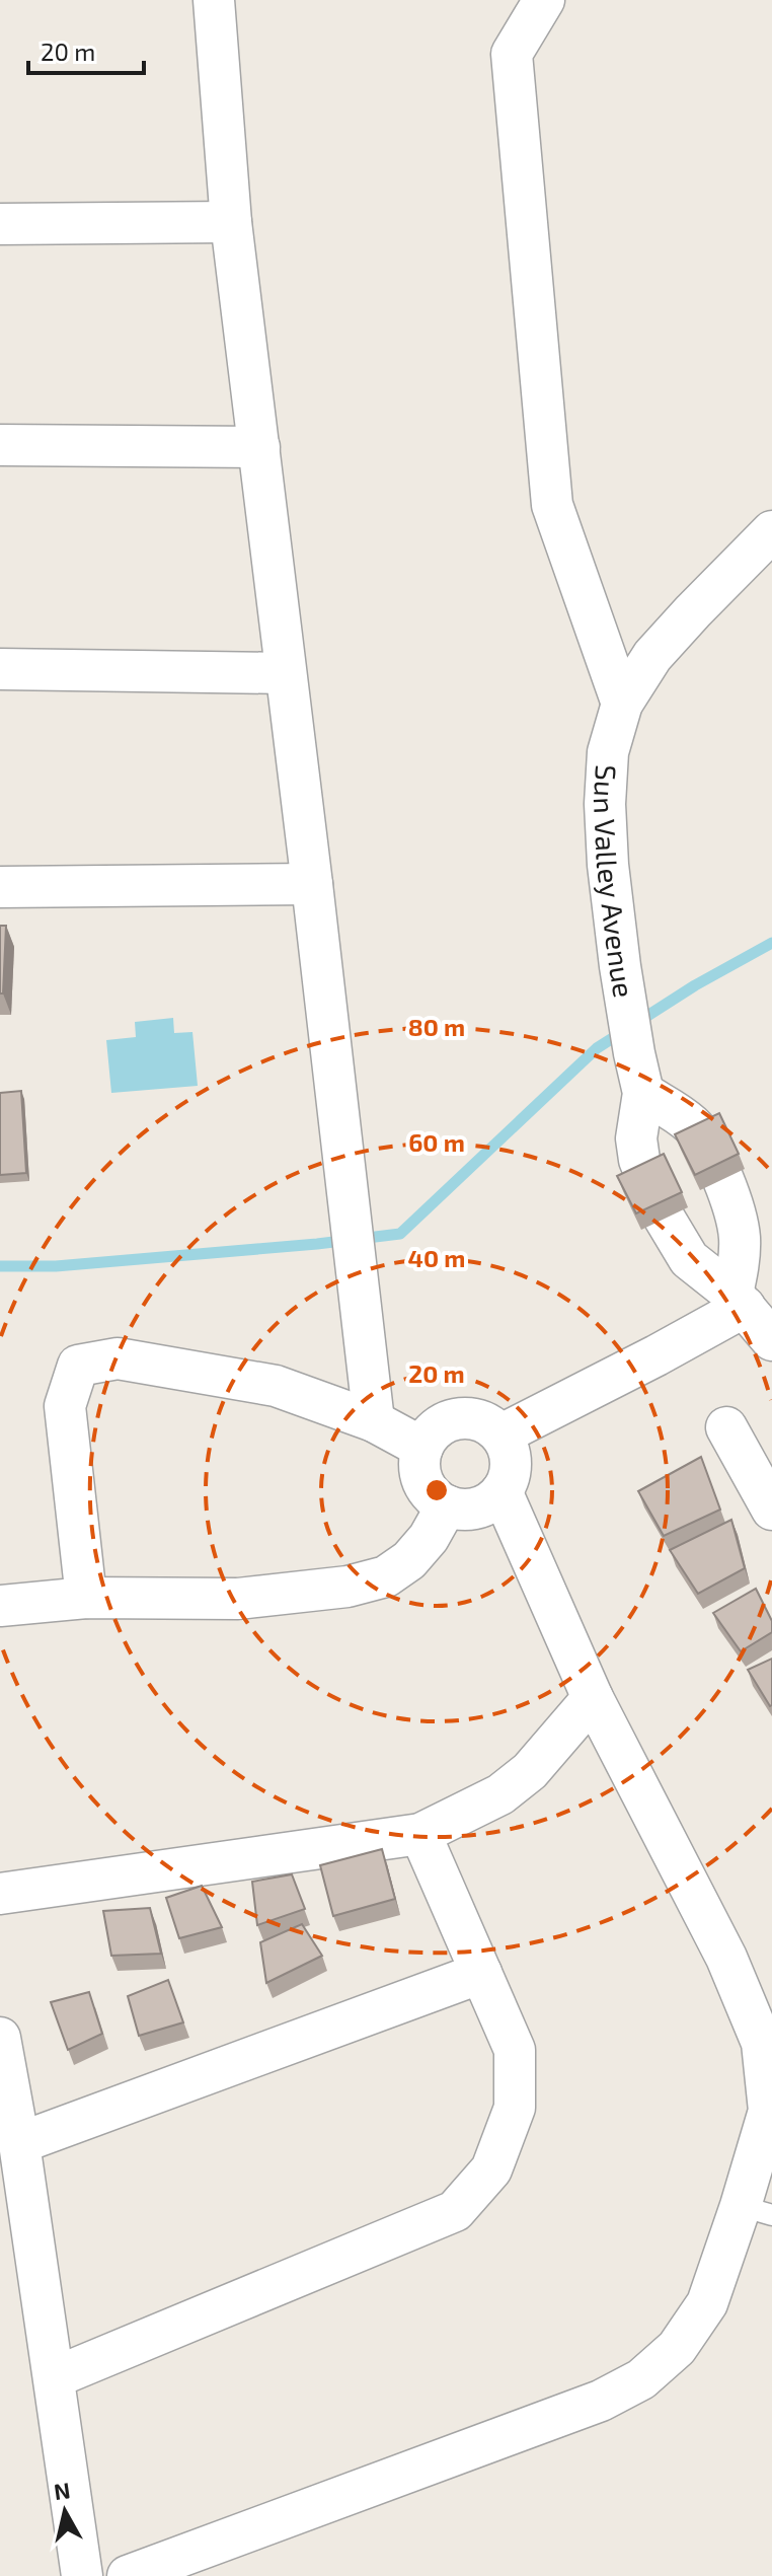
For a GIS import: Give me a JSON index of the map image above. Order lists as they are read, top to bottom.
{
  "streets": {
    "street": ["Sun Valley Avenue"]
  },
  "scale_bar": "20 m",
  "north": "top",
  "rings": [
    "80 m",
    "60 m",
    "40 m",
    "20 m"
  ]
}
